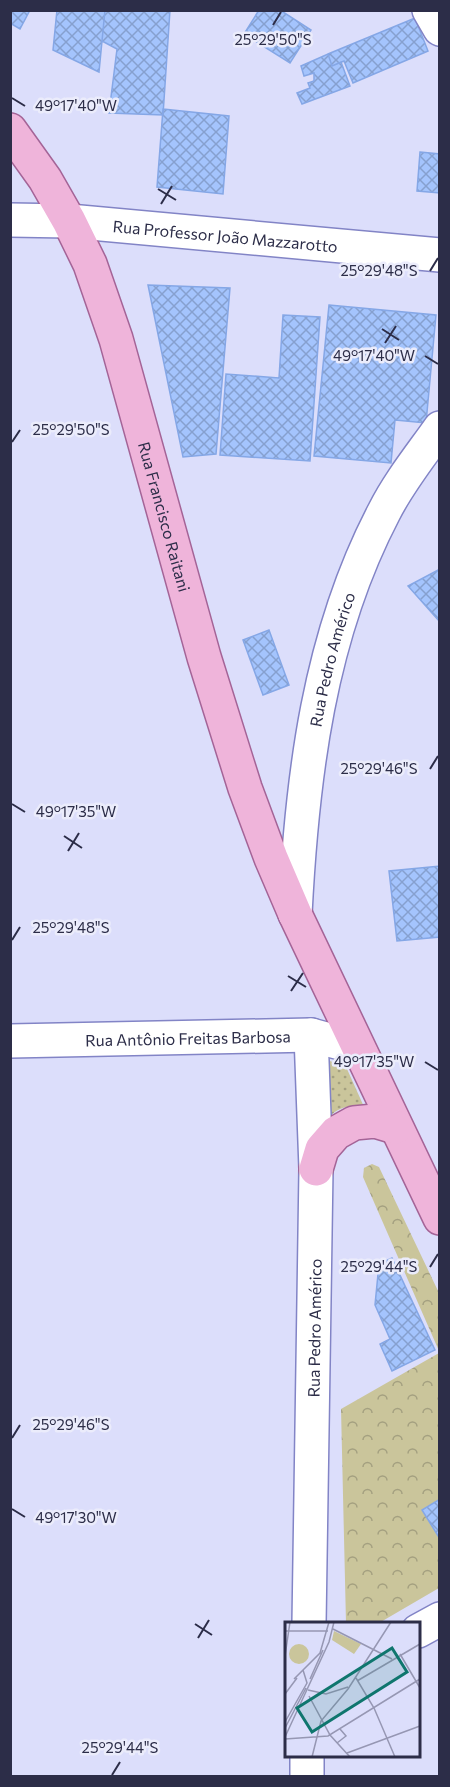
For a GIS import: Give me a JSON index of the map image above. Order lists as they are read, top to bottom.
{
  "streets": {
    "main road": ["Rua Francisco Raitani"],
    "street": ["Rua Professor João Mazzarotto", "Rua Pedro Américo", "Rua Antônio Freitas Barbosa"]
  },
  "crossings": [
    ["Rua Professor João Mazzarotto", "Rua Francisco Raitani"],
    ["Rua Francisco Raitani", "Rua Pedro Américo"],
    ["Rua Francisco Raitani", "Rua Antônio Freitas Barbosa"],
    ["Rua Pedro Américo", "Rua Antônio Freitas Barbosa"]
  ],
  "coordinates": [
    "25°29'50\"S",
    "49°17'40\"W",
    "25°29'48\"S",
    "25°29'46\"S",
    "49°17'35\"W",
    "25°29'44\"S",
    "49°17'30\"W"
  ]
}
